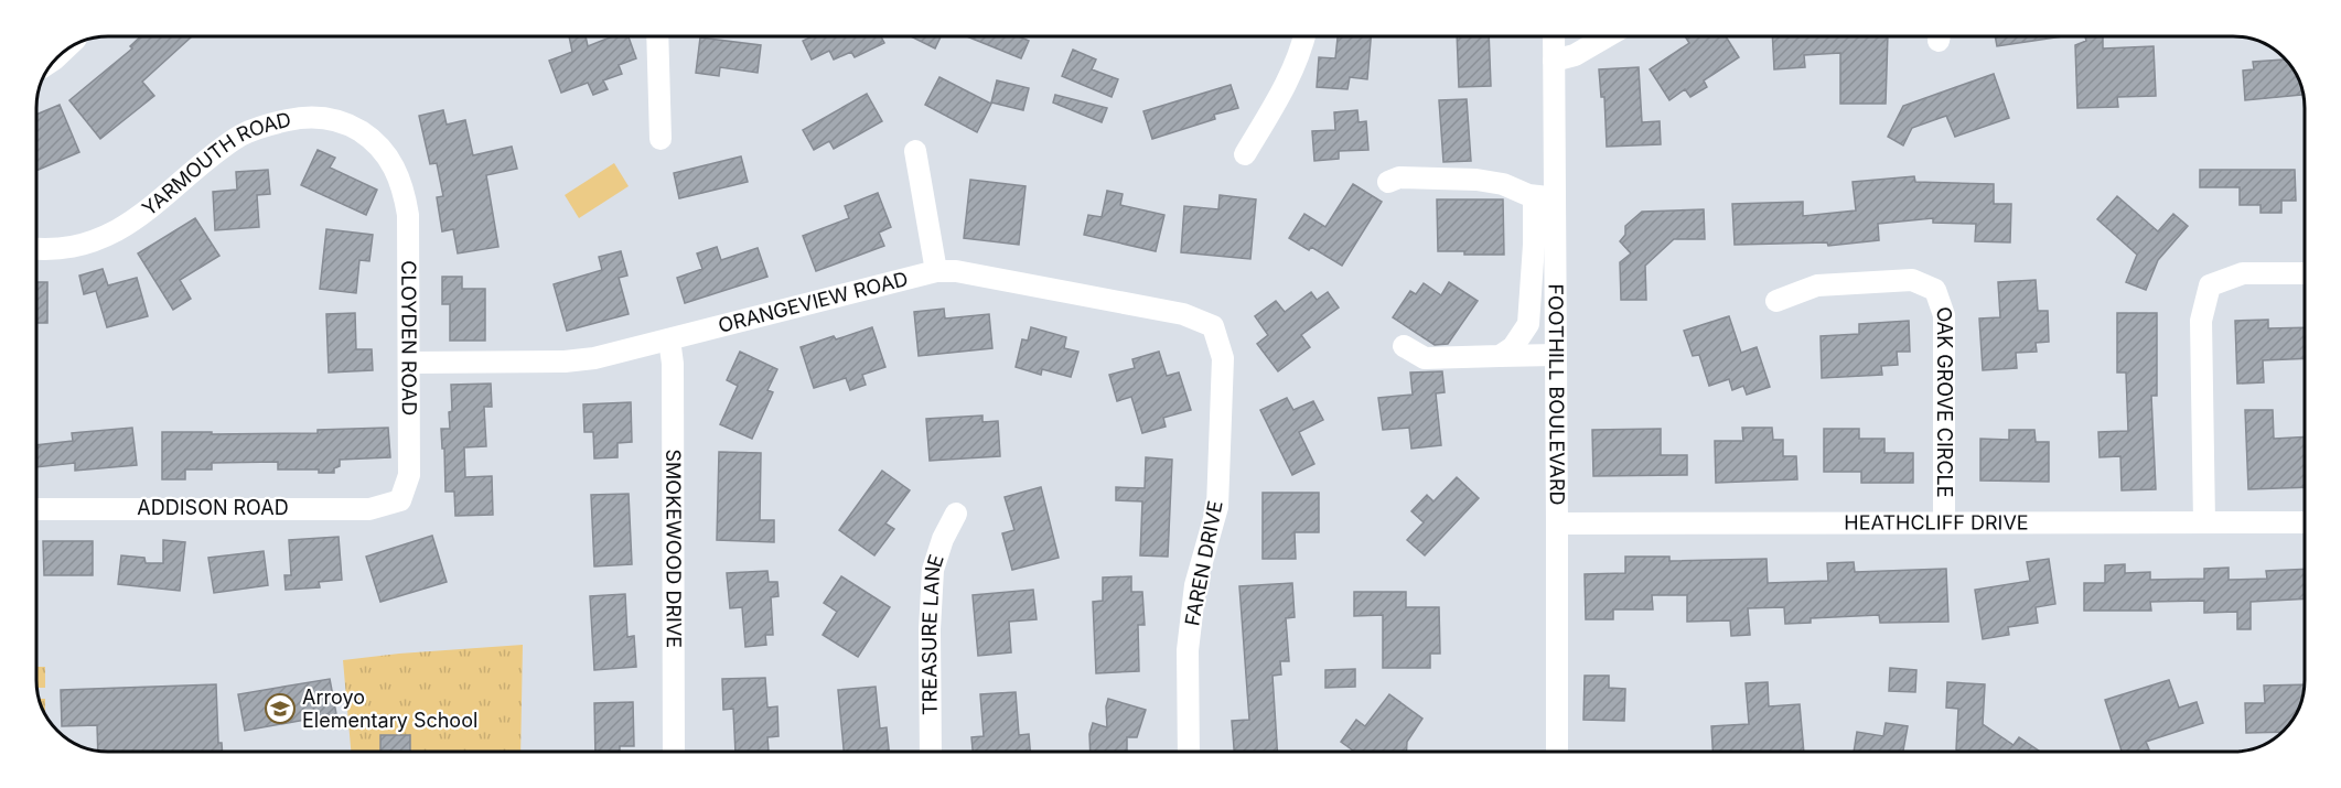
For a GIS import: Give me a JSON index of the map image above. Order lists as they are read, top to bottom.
{
  "streets": {
    "street": [
      "YARMOUTH ROAD",
      "ORANGEVIEW ROAD",
      "CLOYDEN ROAD",
      "FOOTHILL BOULEVARD",
      "OAK GROVE CIRCLE",
      "ADDISON ROAD",
      "HEATHCLIFF DRIVE",
      "SMOKEWOOD DRIVE",
      "FAREN DRIVE",
      "TREASURE LANE"
    ]
  },
  "crossings": [
    ["YARMOUTH ROAD", "CLOYDEN ROAD"],
    ["ORANGEVIEW ROAD", "CLOYDEN ROAD"],
    ["ORANGEVIEW ROAD", "SMOKEWOOD DRIVE"],
    ["ORANGEVIEW ROAD", "FAREN DRIVE"],
    ["CLOYDEN ROAD", "ADDISON ROAD"],
    ["FOOTHILL BOULEVARD", "HEATHCLIFF DRIVE"],
    ["OAK GROVE CIRCLE", "HEATHCLIFF DRIVE"]
  ],
  "places": {
    "school or university": ["Arroyo Elementary School"]
  }
}
